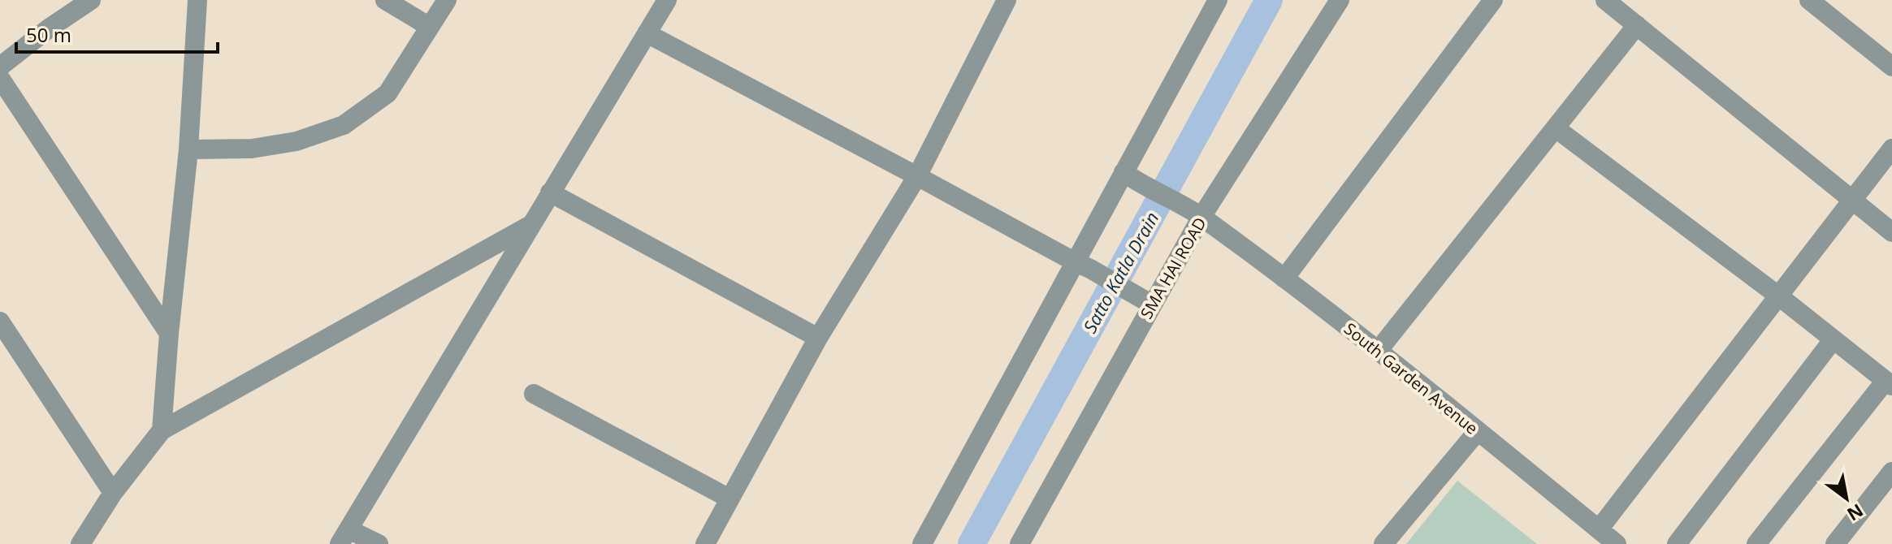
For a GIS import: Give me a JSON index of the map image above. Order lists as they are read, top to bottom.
{
  "streets": {
    "street": ["SMA HAI ROAD", "South Garden Avenue"]
  },
  "crossings": [
    ["SMA HAI ROAD", "South Garden Avenue"]
  ],
  "water": ["Satto Katla Drain"],
  "scale_bar": "50 m",
  "north": "bottom right"
}
